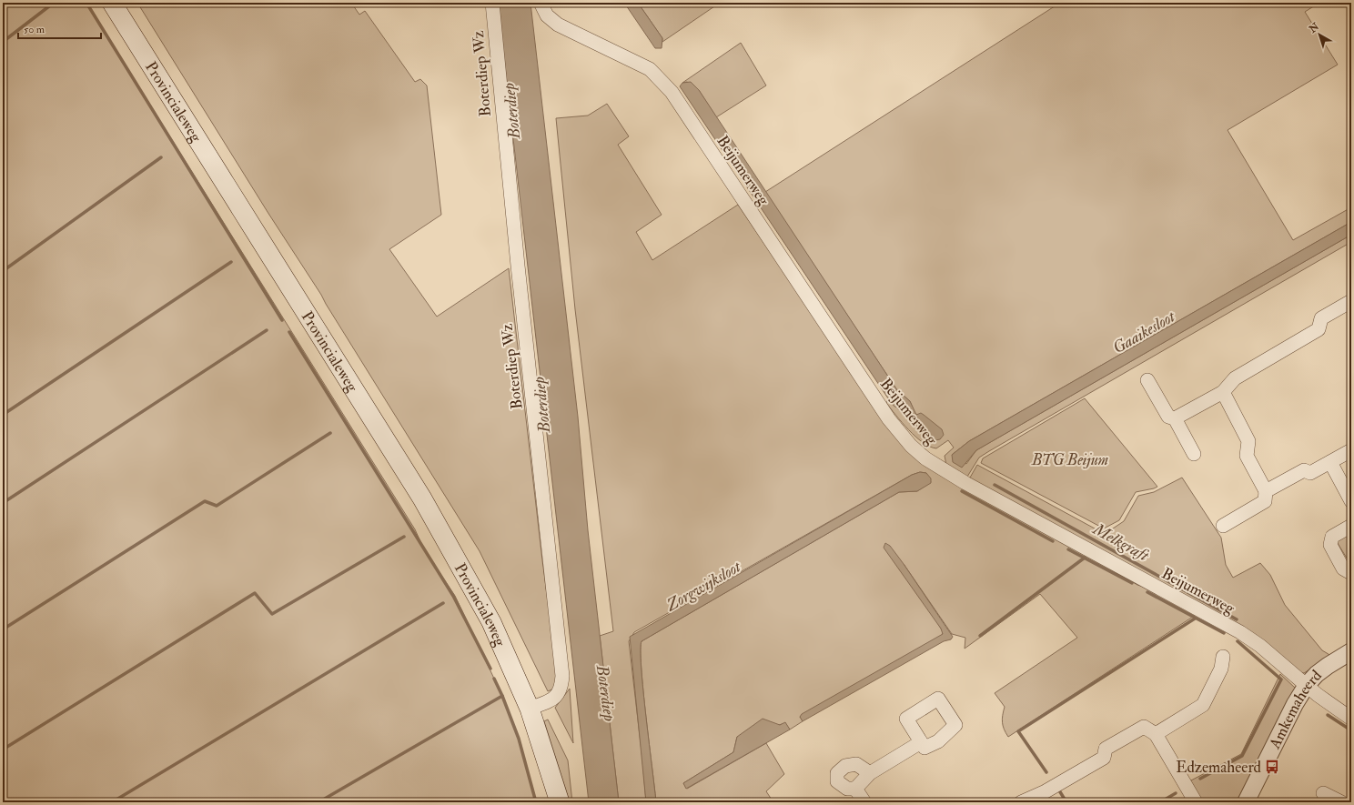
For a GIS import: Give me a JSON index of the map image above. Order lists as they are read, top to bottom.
{
  "streets": {
    "main road": ["Provincialeweg"],
    "street": ["Boterdiep Wz", "Beijumerweg", "Amkemaheerd"]
  },
  "crossings": [
    ["Boterdiep Wz", "Provincialeweg"],
    ["Beijumerweg", "Amkemaheerd"]
  ],
  "water": [
    "Boterdiep",
    "Gaaikesloot",
    "Melkgraft",
    "Zorgwijksloot"
  ],
  "parks": ["BTG Beijum"],
  "places": {
    "bus stop": ["Edzemaheerd"]
  },
  "scale_bar": "50 m",
  "north": "top left"
}
